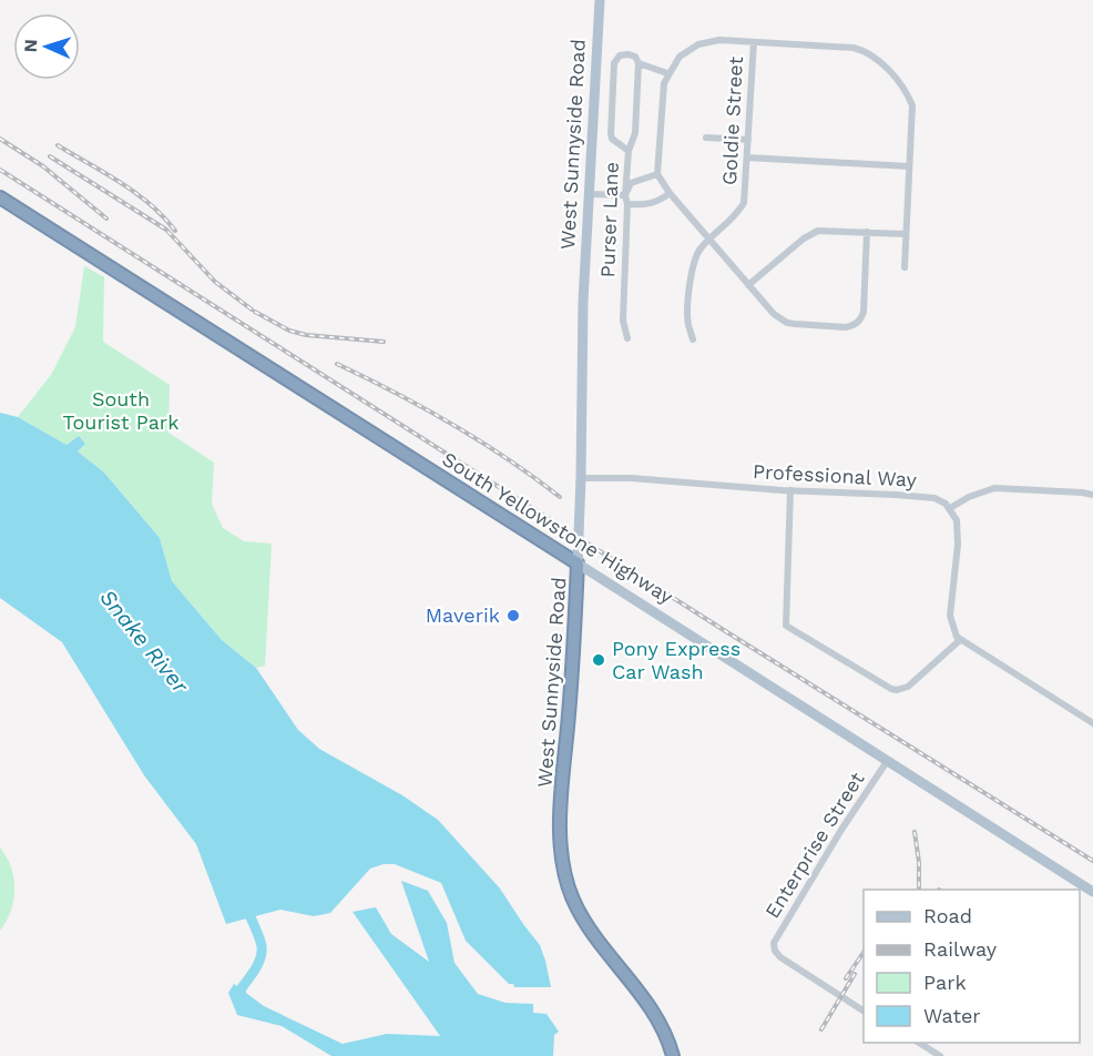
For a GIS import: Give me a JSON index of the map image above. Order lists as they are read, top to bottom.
{
  "streets": {
    "highway": ["West Sunnyside Road", "South Yellowstone Highway"],
    "street": [
      "Goldie Street",
      "Purser Lane",
      "Professional Way",
      "Enterprise Street"
    ]
  },
  "crossings": [
    ["West Sunnyside Road", "Professional Way"],
    ["West Sunnyside Road", "South Yellowstone Highway"],
    ["South Yellowstone Highway", "Enterprise Street"]
  ],
  "water": ["Snake River"],
  "parks": ["South Tourist Park"],
  "places": ["Maverik", "Pony Express Car Wash"],
  "legend": [
    "Road",
    "Railway",
    "Park",
    "Water"
  ],
  "north": "left"
}
